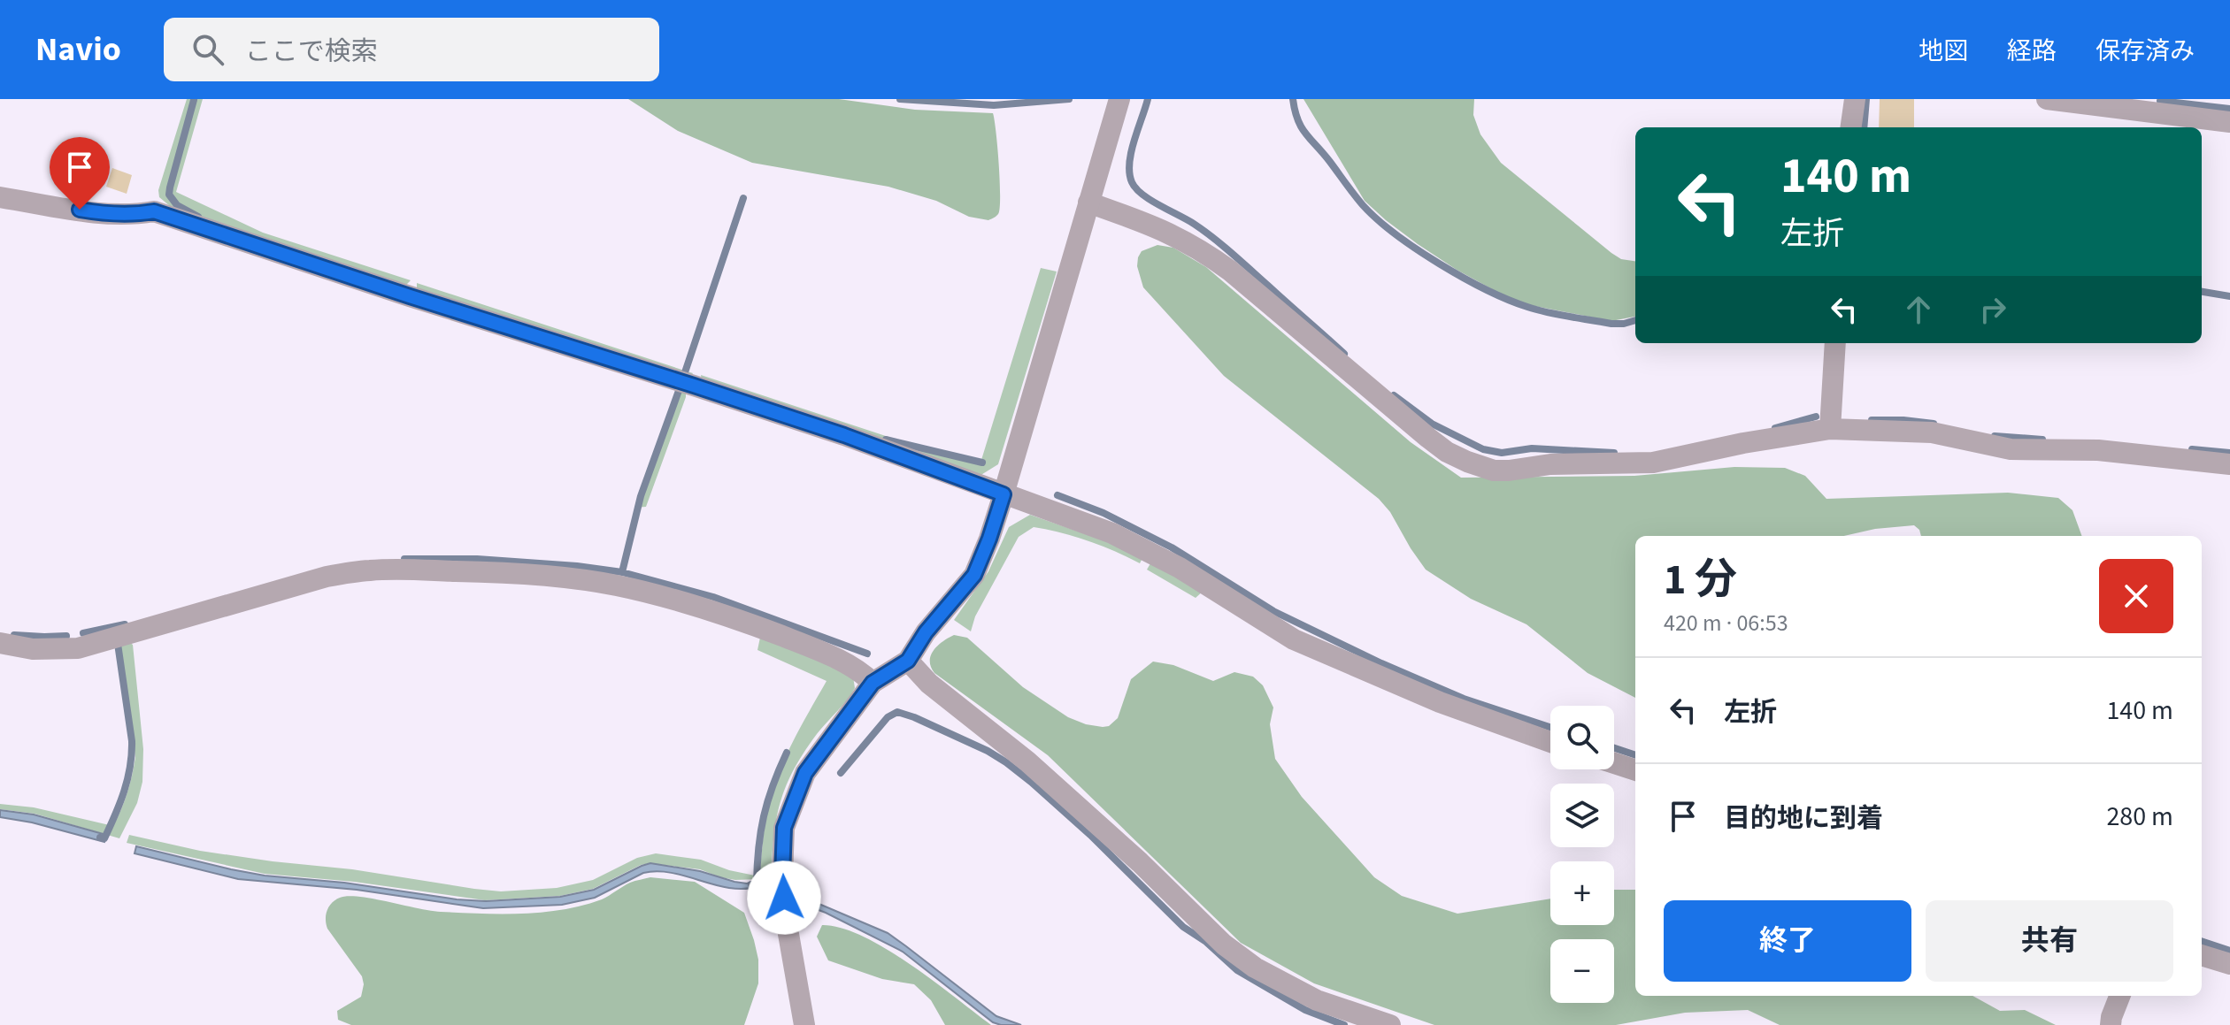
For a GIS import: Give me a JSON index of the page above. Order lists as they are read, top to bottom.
{
  "page": {
    "header": "Navio",
    "search": "ここで検索",
    "nav": ["地図", "経路", "保存済み"],
    "turn": ["140 m", "左折"],
    "heading": ["1 分", "420 m · 06:53"],
    "list": [
      {
        "name": "左折",
        "value": "140 m"
      },
      {
        "name": "目的地に到着",
        "value": "280 m"
      }
    ],
    "map_buttons": ["+", "−"],
    "buttons": ["終了", "共有"]
  }
}
